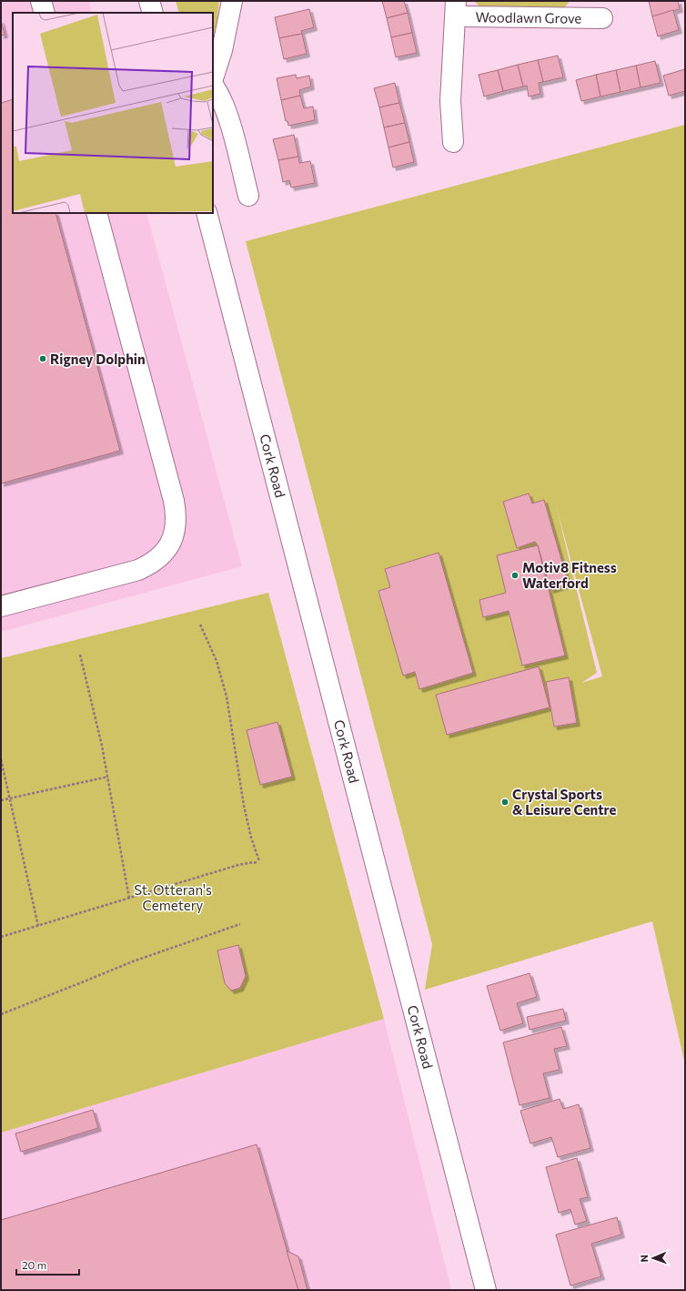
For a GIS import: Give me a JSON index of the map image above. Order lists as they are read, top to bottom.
{
  "streets": {
    "main road": ["Woodlawn Grove", "Cork Road"]
  },
  "parks": ["St. Otteran's Cemetery"],
  "places": ["Rigney Dolphin", "Motiv8 Fitness Waterford", "Crystal Sports & Leisure Centre"],
  "scale_bar": "20 m",
  "north": "left"
}
